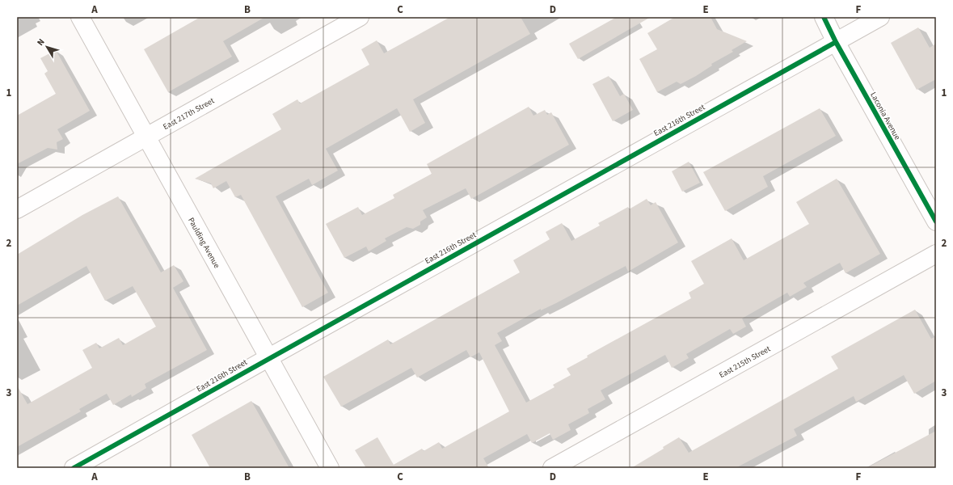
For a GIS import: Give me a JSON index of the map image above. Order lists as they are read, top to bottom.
{
  "streets": {
    "street": [
      "East 217th Street",
      "Laconia Avenue",
      "East 216th Street",
      "Paulding Avenue",
      "East 215th Street"
    ]
  },
  "crossings": [
    ["East 217th Street", "Paulding Avenue"],
    ["Laconia Avenue", "East 216th Street"],
    ["East 216th Street", "Paulding Avenue"]
  ],
  "north": "top left",
  "grid": {
    "columns": [
      "A",
      "B",
      "C",
      "D",
      "E",
      "F"
    ],
    "rows": ["1", "2", "3"]
  }
}
